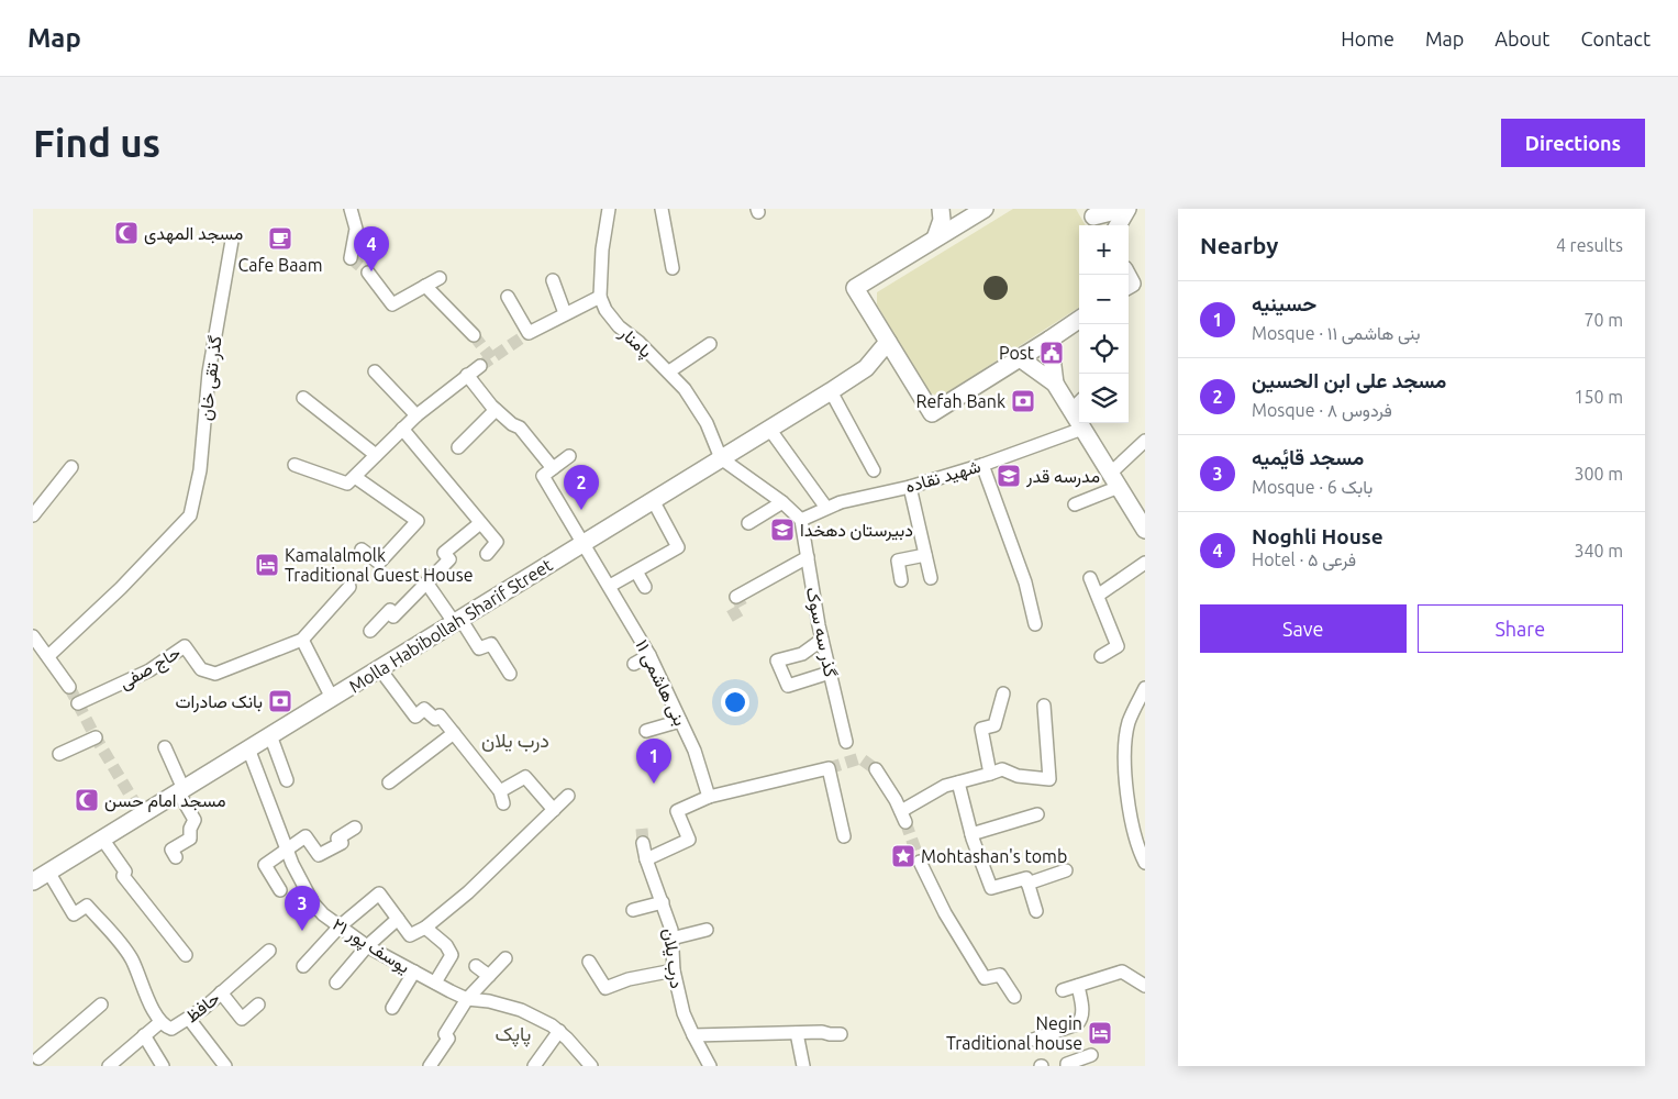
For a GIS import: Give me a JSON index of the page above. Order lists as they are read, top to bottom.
{
  "streets": {
    "main road": ["Molla Habibollah Sharif Street"],
    "street": [
      "پامنار",
      "گذر تقی خان",
      "شهید نقاده",
      "گذر سه سوک",
      "حاج صفی",
      "بنی هاشمی ۱۱",
      "یوسف پور ۲۱",
      "درب یلان",
      "حافظ"
    ]
  },
  "crossings": [
    ["پامنار", "Molla Habibollah Sharif Street"],
    ["شهید نقاده", "گذر سه سوک"],
    ["Molla Habibollah Sharif Street", "بنی هاشمی ۱۱"],
    ["Molla Habibollah Sharif Street", "یوسف پور ۲۱"]
  ],
  "districts": ["درب یلان", "پاپک"],
  "places": {
    "mosque": ["مسجد المهدی", "مسجد امام حسن"],
    "cafe": ["Cafe Baam"],
    "public building": ["Post"],
    "bank": ["Refah Bank", "بانک صادرات"],
    "school or university": ["مدرسه قدر", "دبیرستان دهخدا"],
    "hotel": ["Kamalalmolk Traditional Guest House", "Negin Traditional house"],
    "place": ["Mohtashan's tomb"]
  },
  "page": {
    "header": "Map",
    "nav": [
      "Home",
      "Map",
      "About",
      "Contact"
    ],
    "buttons": [
      "Directions",
      ["Save", "Share"]
    ],
    "title": "Find us",
    "heading": ["Nearby", "4 results"],
    "map_buttons": ["+", "−"],
    "pins": [
      "4",
      "2",
      "1",
      "3"
    ],
    "list": [
      {
        "mark": "1",
        "name": "حسینیه",
        "note": "Mosque · بنی هاشمی ۱۱",
        "value": "70 m"
      },
      {
        "mark": "2",
        "name": "مسجد علی ابن الحسین",
        "note": "Mosque · فردوس ۸",
        "value": "150 m"
      },
      {
        "mark": "3",
        "name": "مسجد قایٔمیه",
        "note": "Mosque · بابک 6",
        "value": "300 m"
      },
      {
        "mark": "4",
        "name": "Noghli House",
        "note": "Hotel · فرعی ۵",
        "value": "340 m"
      }
    ]
  }
}
